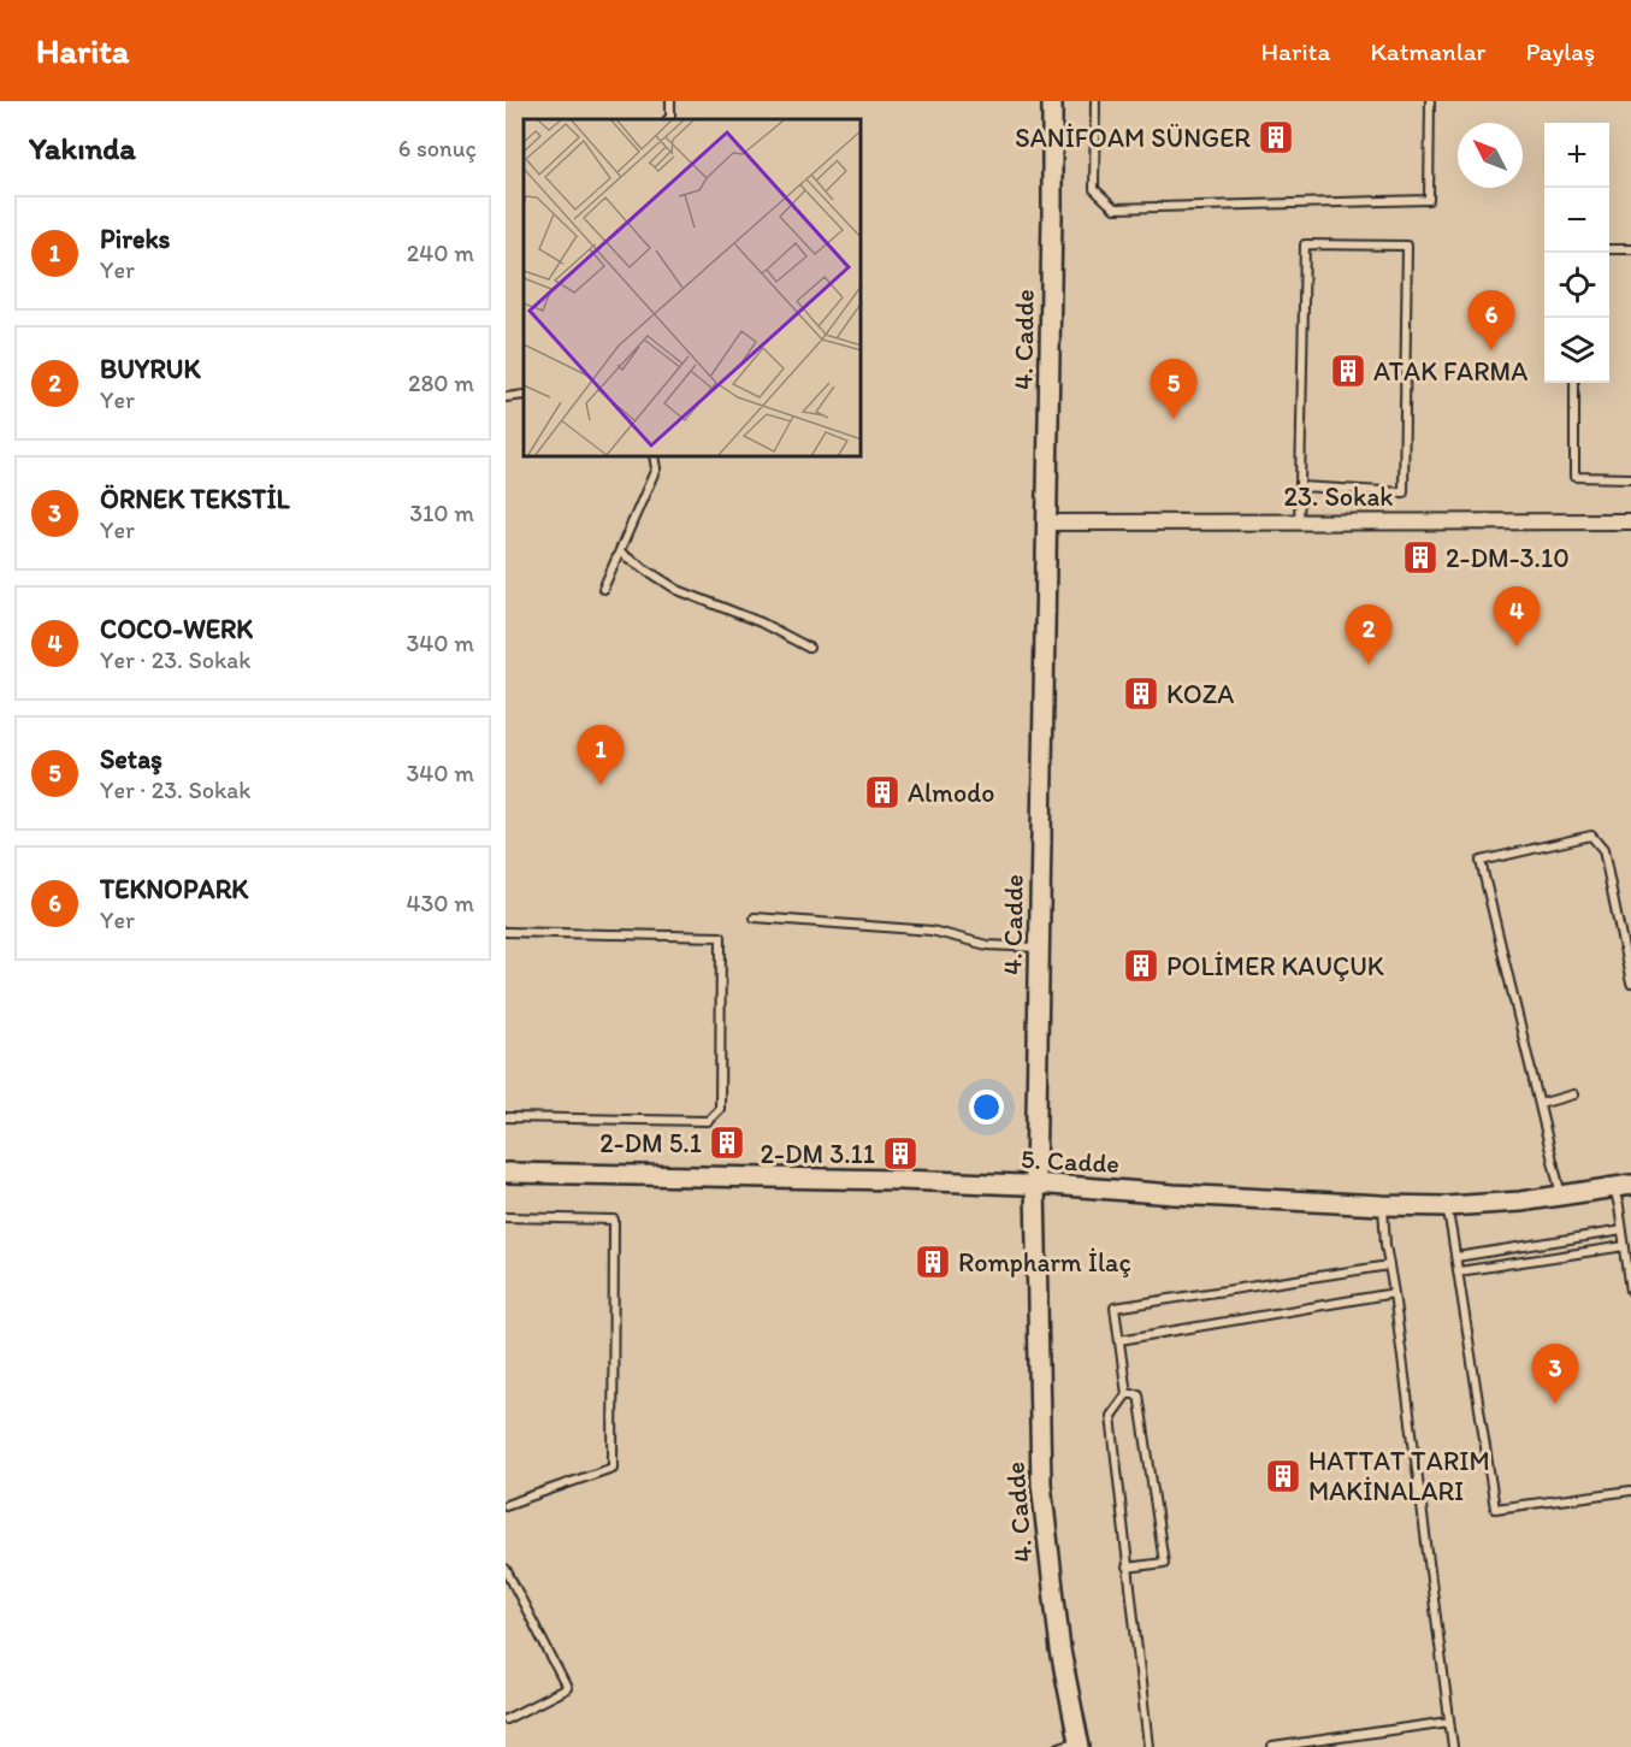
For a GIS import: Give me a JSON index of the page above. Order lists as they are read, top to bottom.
{
  "streets": {
    "street": ["4. Cadde", "23. Sokak", "5. Cadde"]
  },
  "crossings": [
    ["4. Cadde", "23. Sokak"],
    ["4. Cadde", "5. Cadde"]
  ],
  "places": {
    "building": [
      "SANİFOAM SÜNGER",
      "ATAK FARMA",
      "2-DM-3.10",
      "KOZA",
      "Almodo",
      "POLİMER KAUÇUK",
      "2-DM 5.1",
      "2-DM 3.11",
      "Rompharm İlaç",
      "HATTAT TARIM MAKİNALARI"
    ]
  },
  "north": "top left",
  "page": {
    "header": "Harita",
    "nav": ["Harita", "Katmanlar", "Paylaş"],
    "heading": ["Yakında", "6 sonuç"],
    "map_buttons": ["+", "−"],
    "list": [
      {
        "mark": "1",
        "name": "Pireks",
        "note": "Yer",
        "value": "240 m"
      },
      {
        "mark": "2",
        "name": "BUYRUK",
        "note": "Yer",
        "value": "280 m"
      },
      {
        "mark": "3",
        "name": "ÖRNEK TEKSTİL",
        "note": "Yer",
        "value": "310 m"
      },
      {
        "mark": "4",
        "name": "COCO-WERK",
        "note": "Yer · 23. Sokak",
        "value": "340 m"
      },
      {
        "mark": "5",
        "name": "Setaş",
        "note": "Yer · 23. Sokak",
        "value": "340 m"
      },
      {
        "mark": "6",
        "name": "TEKNOPARK",
        "note": "Yer",
        "value": "430 m"
      }
    ],
    "pins": [
      "6",
      "5",
      "4",
      "2",
      "1",
      "3"
    ]
  }
}
